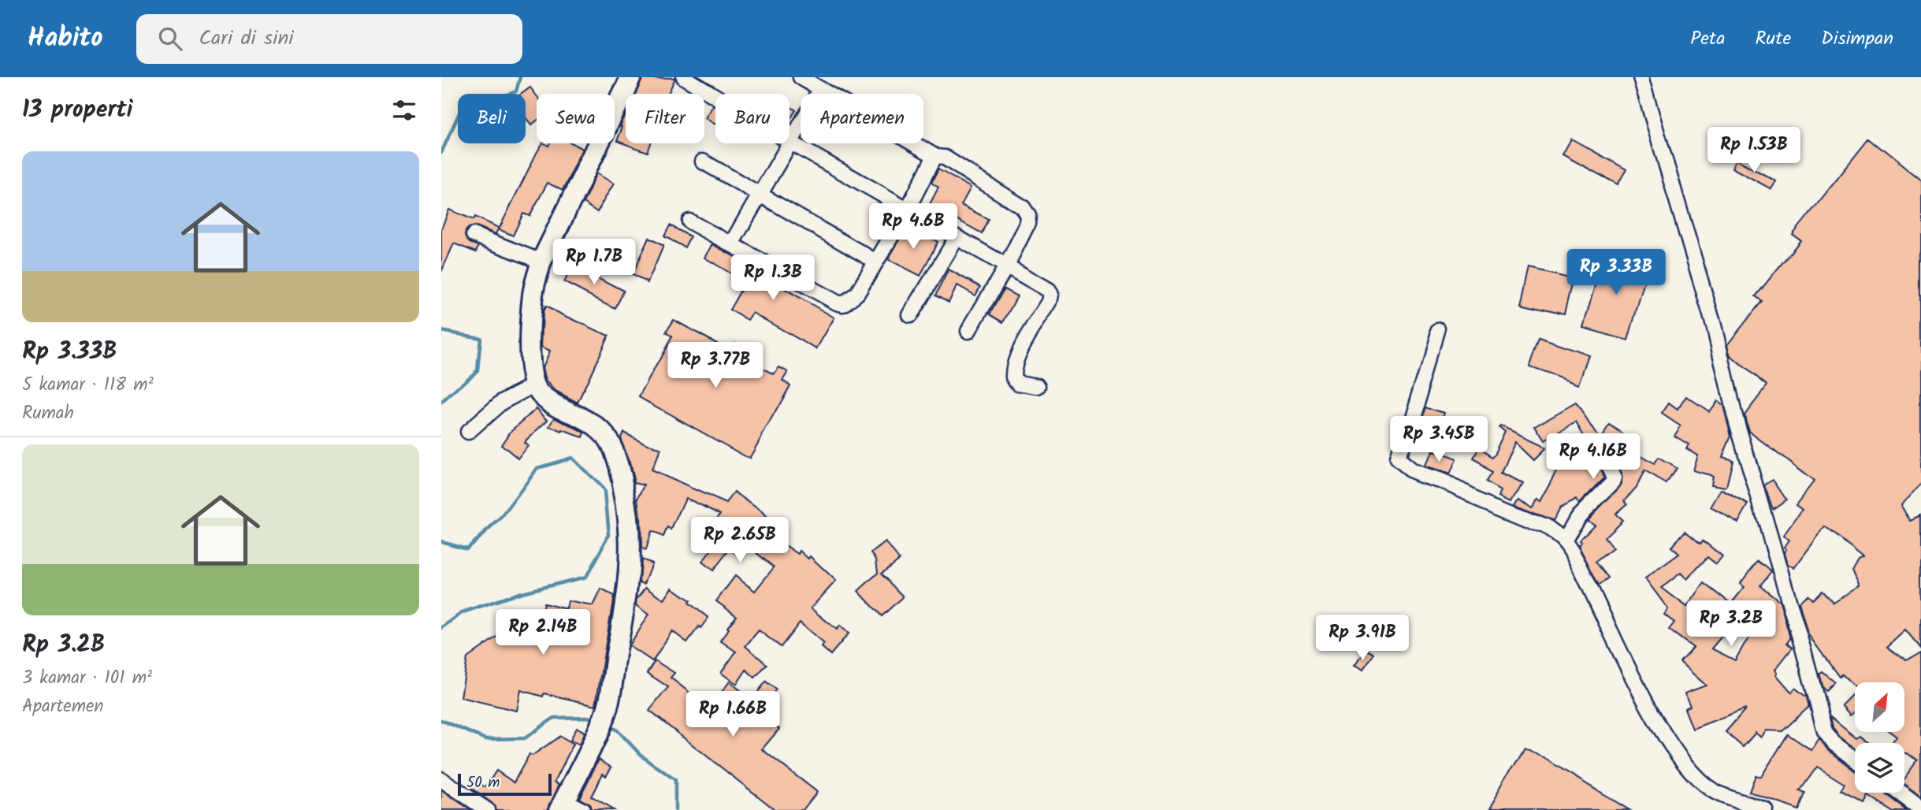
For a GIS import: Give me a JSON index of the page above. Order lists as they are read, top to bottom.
{
  "scale_bar": "50 m",
  "north": "top right",
  "page": {
    "header": "Habito",
    "search": "Cari di sini",
    "nav": ["Peta", "Rute", "Disimpan"],
    "heading": "13 properti",
    "chip": [
      "Beli",
      "Sewa",
      "Filter",
      "Baru",
      "Apartemen"
    ],
    "price": [
      "Rp 1.53B",
      "Rp 4.6B",
      "Rp 1.7B",
      "Rp 3.33B",
      "Rp 1.3B",
      "Rp 3.77B",
      "Rp 3.45B",
      "Rp 4.16B",
      "Rp 2.65B",
      "Rp 3.2B",
      "Rp 2.14B",
      "Rp 3.91B",
      "Rp 1.66B"
    ],
    "list": [
      {
        "name": "Rp 3.33B",
        "note": "5 kamar · 118 m² · Rumah"
      },
      {
        "name": "Rp 3.2B",
        "note": "3 kamar · 101 m² · Apartemen"
      }
    ],
    "scale": "50 m"
  }
}
